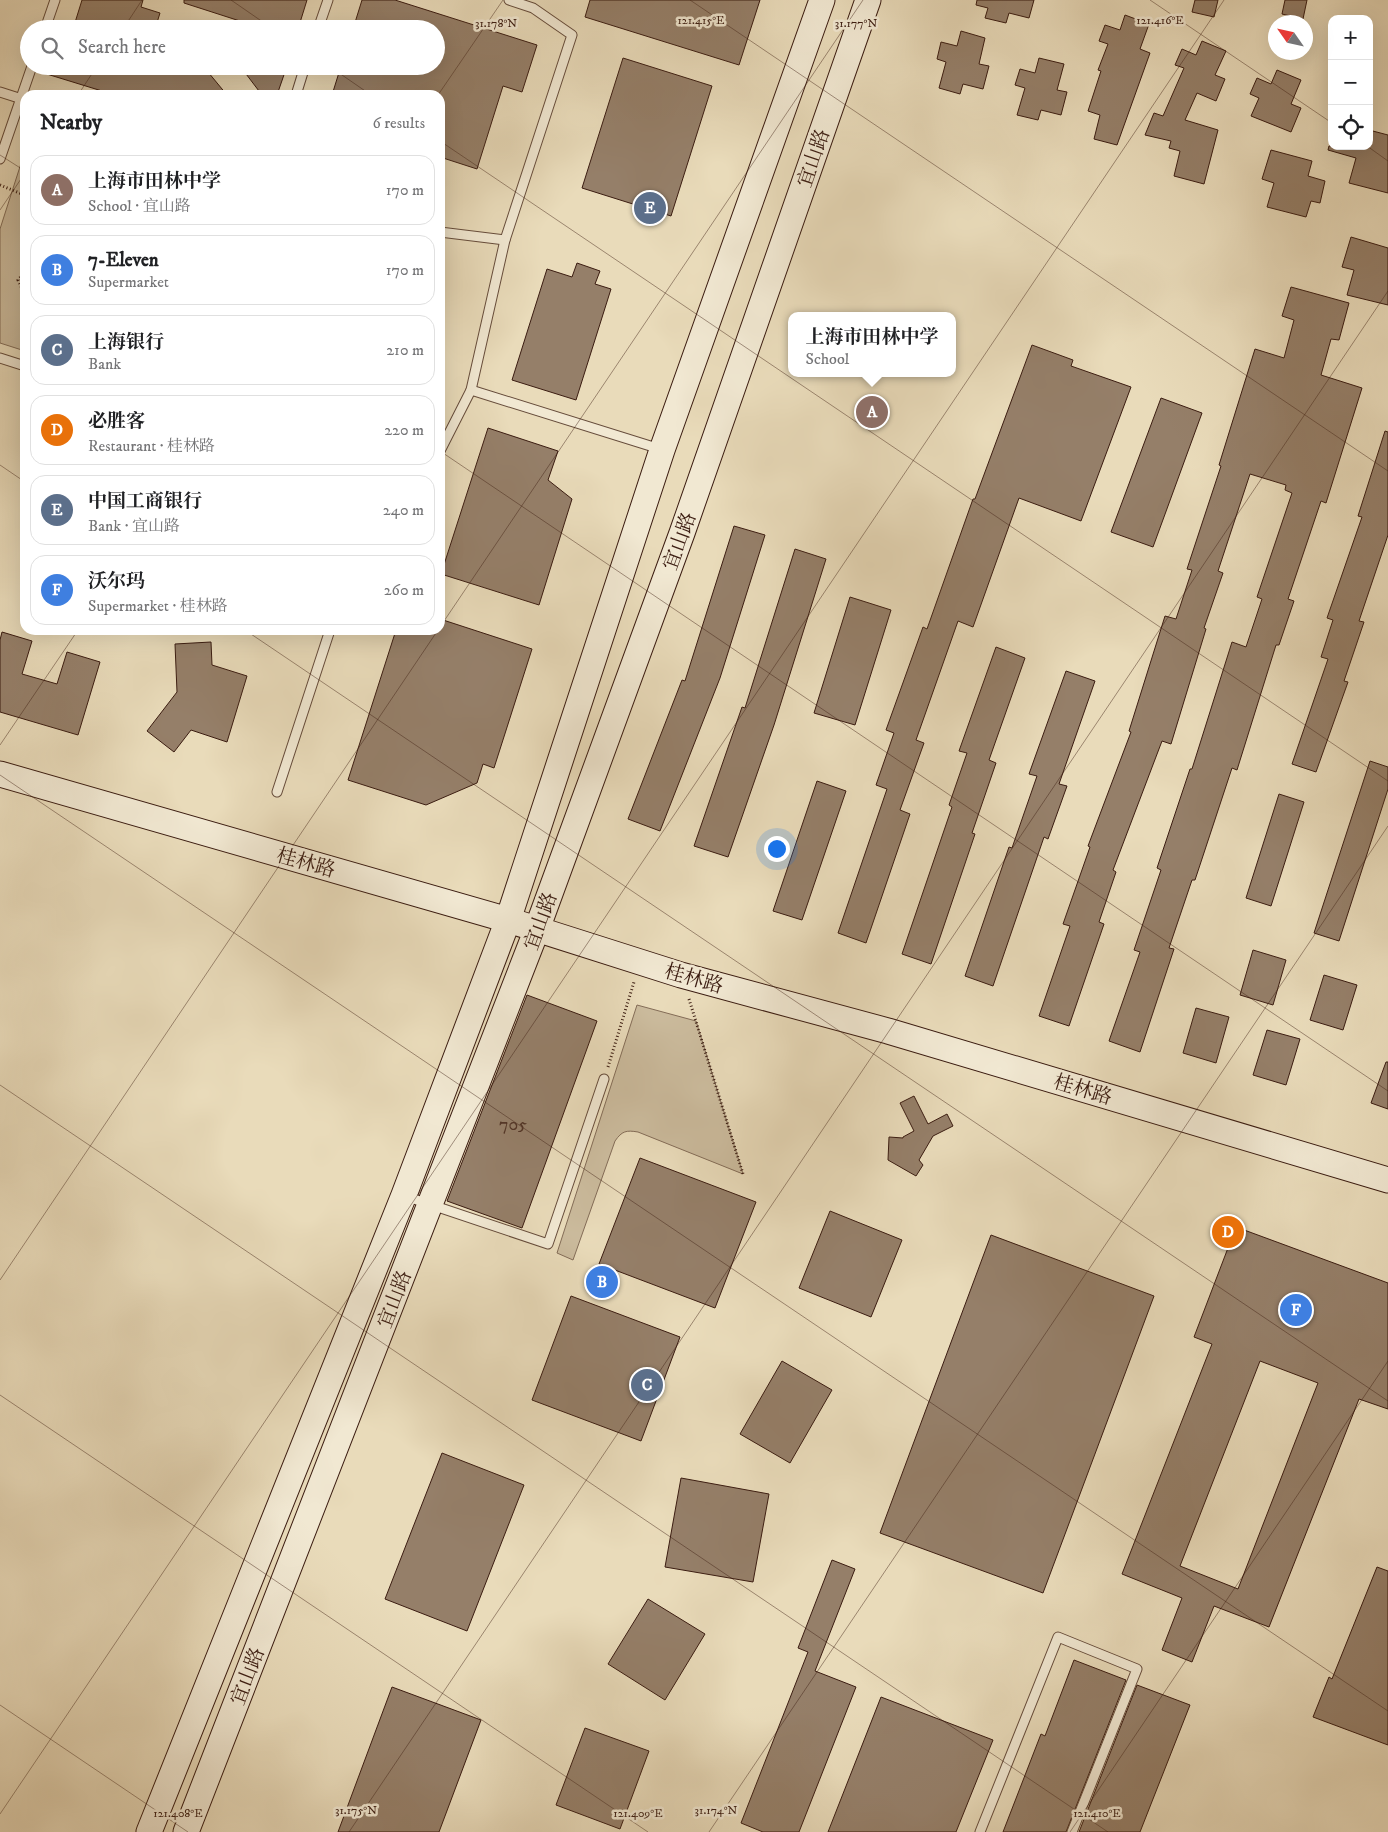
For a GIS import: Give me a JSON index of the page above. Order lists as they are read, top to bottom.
{
  "streets": {
    "main road": ["宜山路", "桂林路"]
  },
  "crossings": [
    ["宜山路", "桂林路"]
  ],
  "house_numbers": ["705"],
  "north": "top left",
  "page": {
    "map_buttons": ["+", "−"],
    "search": "Search here",
    "heading": ["Nearby", "6 results"],
    "list": [
      {
        "mark": "A",
        "name": "上海市田林中学",
        "note": "School · 宜山路",
        "value": "170 m"
      },
      {
        "mark": "B",
        "name": "7-Eleven",
        "note": "Supermarket",
        "value": "170 m"
      },
      {
        "mark": "C",
        "name": "上海银行",
        "note": "Bank",
        "value": "210 m"
      },
      {
        "mark": "D",
        "name": "必胜客",
        "note": "Restaurant · 桂林路",
        "value": "220 m"
      },
      {
        "mark": "E",
        "name": "中国工商银行",
        "note": "Bank · 宜山路",
        "value": "240 m"
      },
      {
        "mark": "F",
        "name": "沃尔玛",
        "note": "Supermarket · 桂林路",
        "value": "260 m"
      }
    ],
    "pins": [
      "E",
      "A",
      "D",
      "B",
      "F",
      "C"
    ],
    "popup": ["上海市田林中学", "School"]
  },
  "coordinates": [
    "121.415°E",
    "121.416°E",
    "31.178°N",
    "31.177°N",
    "31.175°N",
    "31.174°N",
    "121.408°E",
    "121.409°E",
    "121.410°E"
  ]
}
